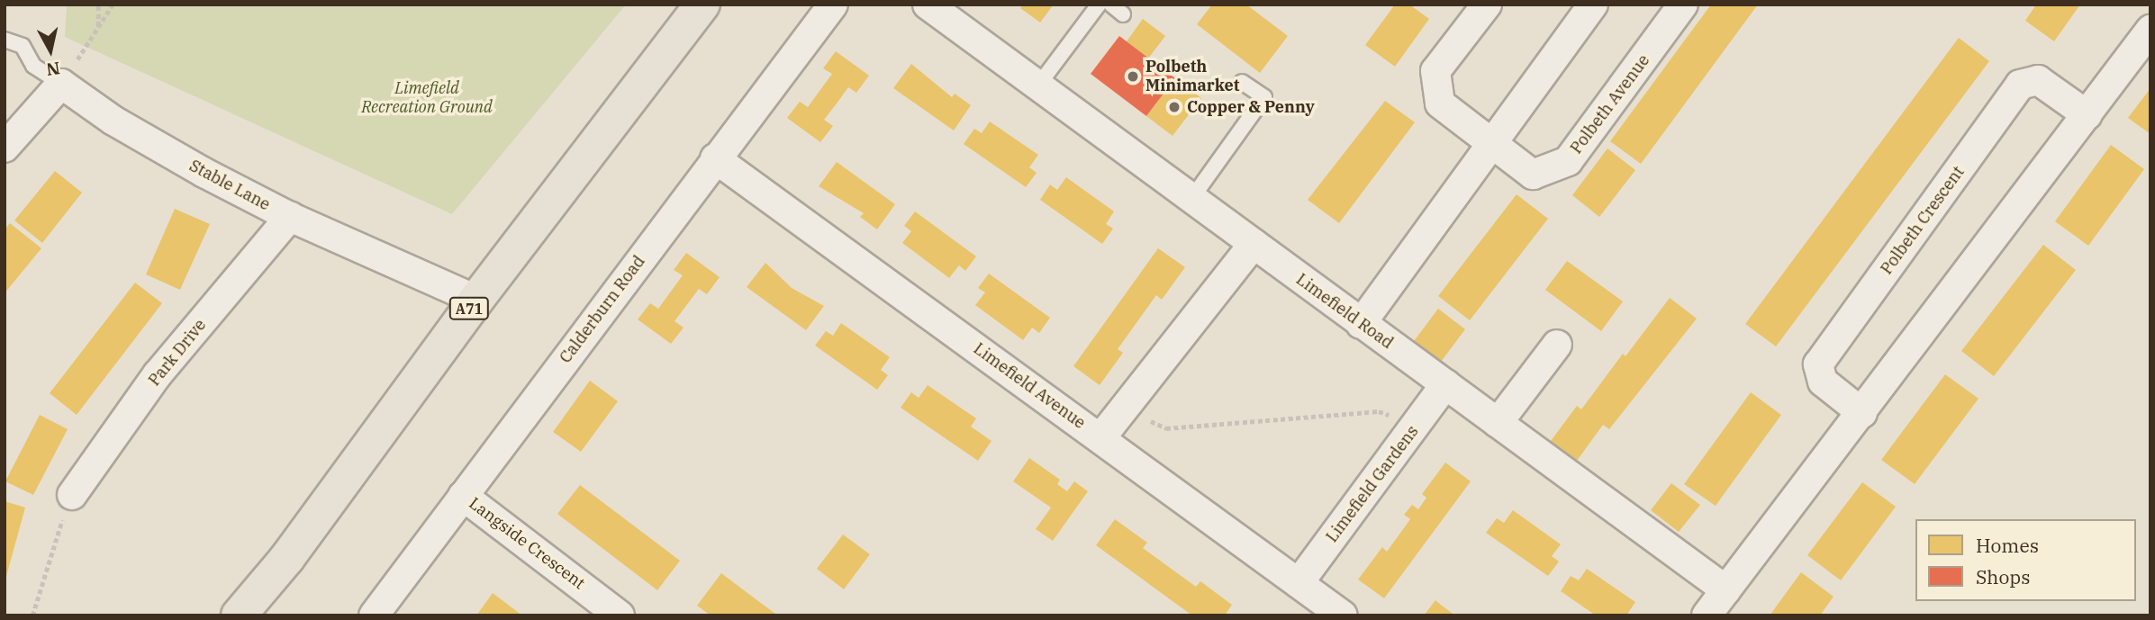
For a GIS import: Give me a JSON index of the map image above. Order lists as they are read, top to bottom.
{
  "streets": {
    "main road": ["A71"],
    "street": [
      "Polbeth Avenue",
      "Stable Lane",
      "Polbeth Crescent",
      "Calderburn Road",
      "Limefield Road",
      "Park Drive",
      "Limefield Avenue",
      "Limefield Gardens",
      "Langside Crescent"
    ]
  },
  "crossings": [
    ["Stable Lane", "A71"],
    ["Stable Lane", "Park Drive"],
    ["Calderburn Road", "Limefield Avenue"],
    ["Calderburn Road", "Langside Crescent"],
    ["Limefield Road", "Limefield Gardens"],
    ["Limefield Avenue", "Limefield Gardens"]
  ],
  "parks": ["Limefield Recreation Ground"],
  "places": ["Polbeth Minimarket", "Copper & Penny"],
  "legend": ["Homes", "Shops"],
  "north": "bottom"
}
